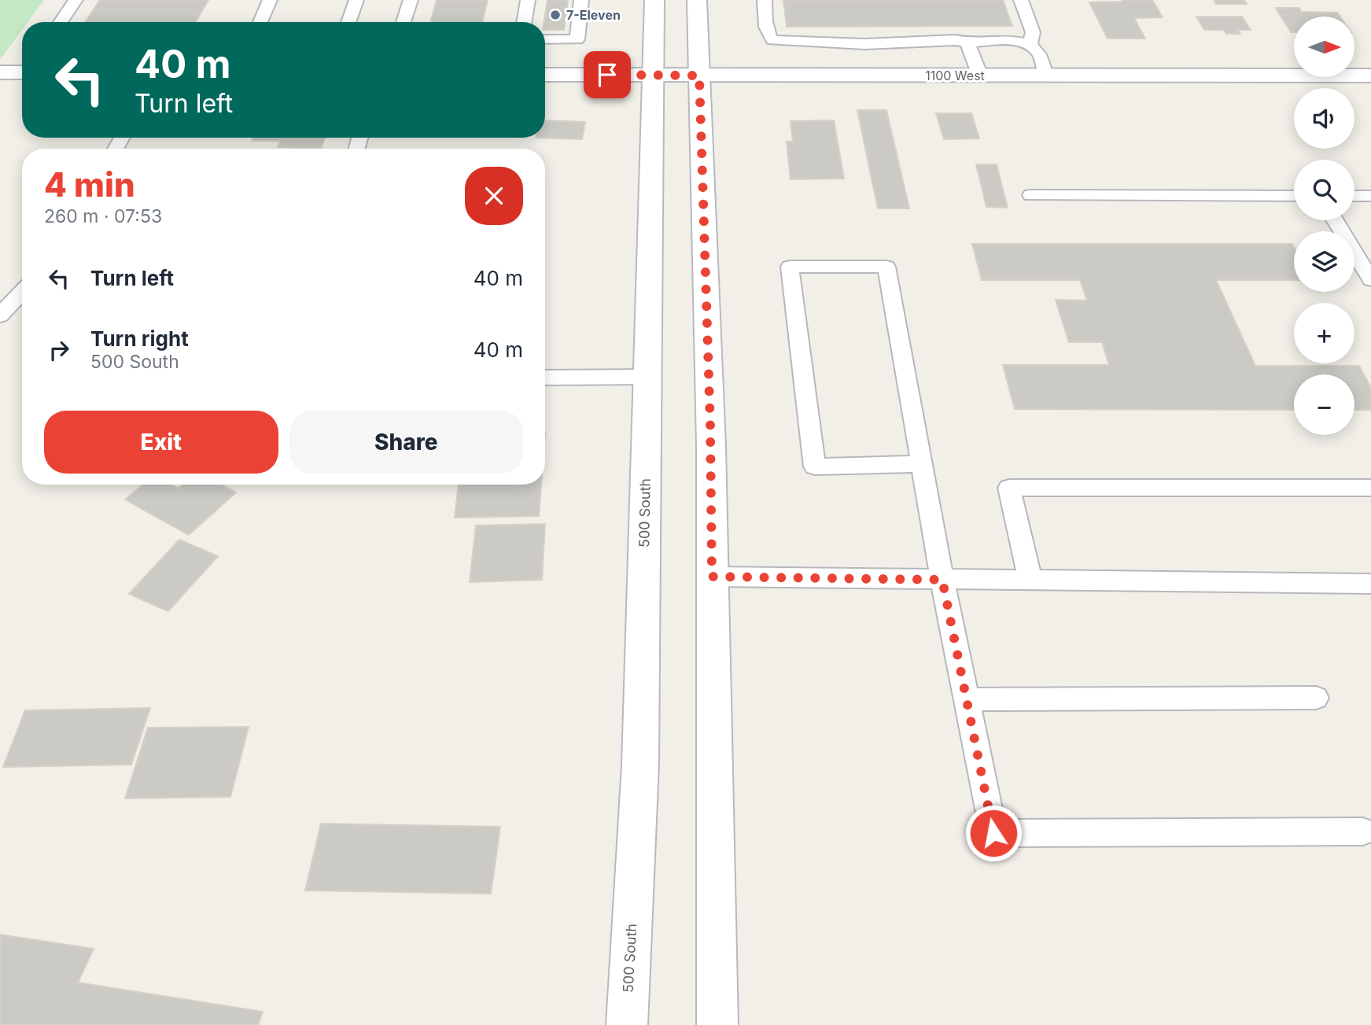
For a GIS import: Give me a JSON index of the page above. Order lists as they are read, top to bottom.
{
  "streets": {
    "main road": ["1100 West", "500 South"]
  },
  "crossings": [
    ["1100 West", "500 South"]
  ],
  "places": ["7-Eleven"],
  "north": "right",
  "page": {
    "map_buttons": ["+", "−"],
    "turn": ["40 m", "Turn left"],
    "heading": ["4 min", "260 m · 07:53"],
    "list": [
      {
        "name": "Turn left",
        "value": "40 m"
      },
      {
        "name": "Turn right",
        "note": "500 South",
        "value": "40 m"
      }
    ],
    "buttons": ["Exit", "Share"]
  }
}
